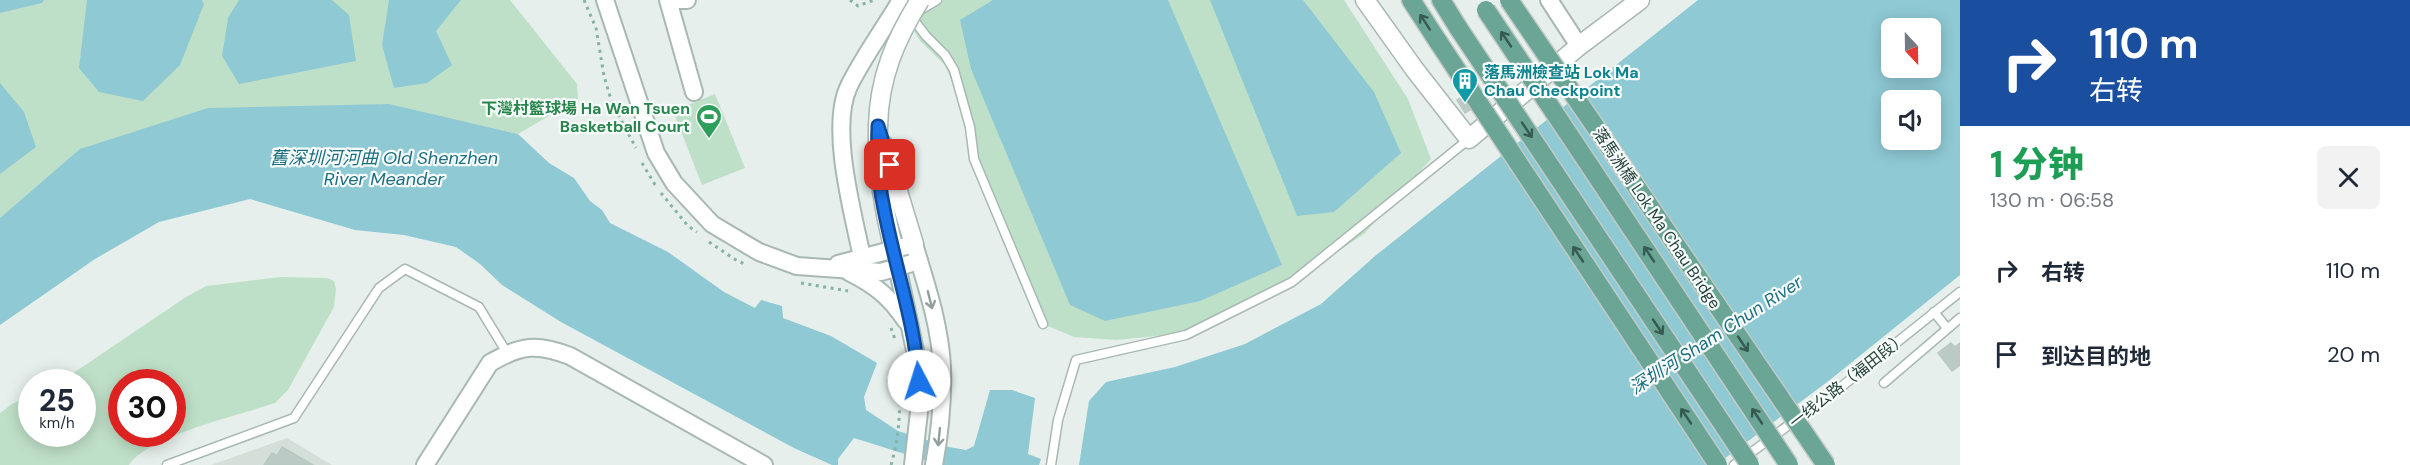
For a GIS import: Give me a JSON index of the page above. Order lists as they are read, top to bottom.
{
  "streets": {
    "main road": ["落馬洲橋 Lok Ma Chau Bridge"],
    "lane": ["一线公路（福田段）"]
  },
  "water": ["舊深圳河河曲 Old Shenzhen River Meander", "深圳河 Sham Chun River"],
  "places": {
    "building": ["落馬洲檢查站 Lok Ma Chau Checkpoint"],
    "sports": ["下灣村籃球場 Ha Wan Tsuen Basketball Court"]
  },
  "north": "bottom",
  "page": {
    "turn": ["110 m", "右转"],
    "heading": ["1 分钟", "130 m · 06:58"],
    "list": [
      {
        "name": "右转",
        "value": "110 m"
      },
      {
        "name": "到达目的地",
        "value": "20 m"
      }
    ],
    "speed": "25 km/h",
    "limit": "30"
  }
}
